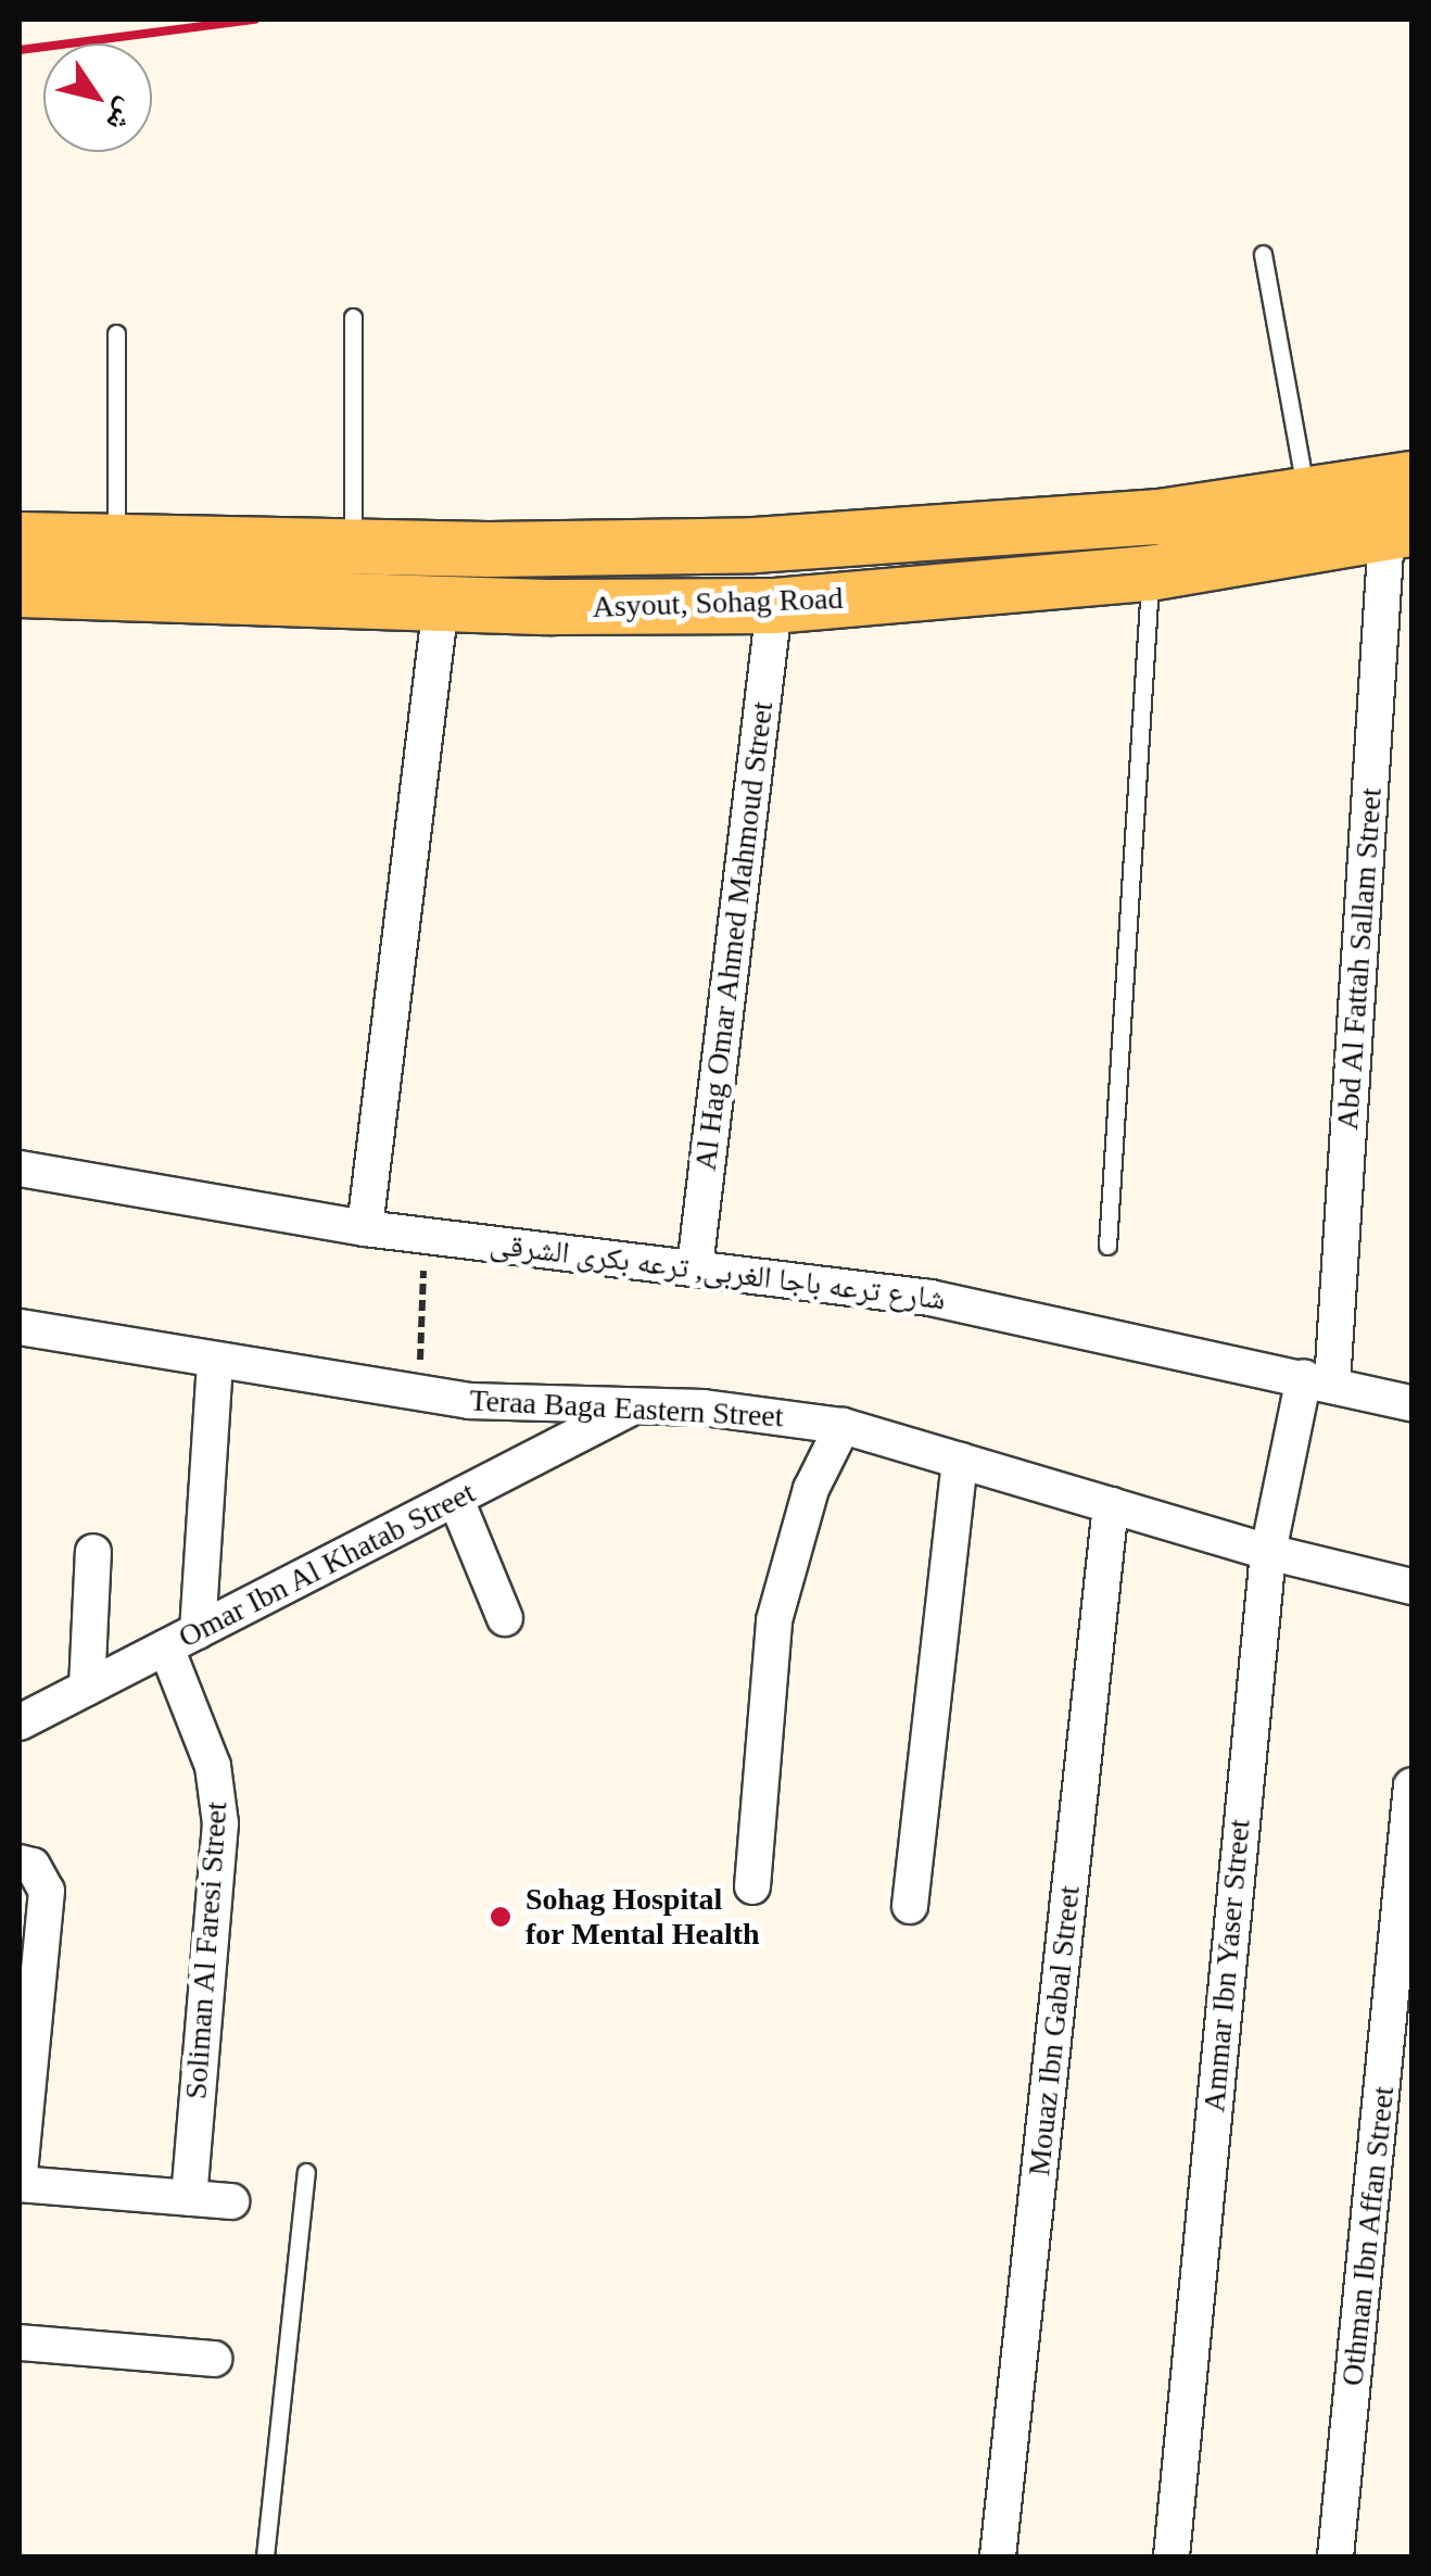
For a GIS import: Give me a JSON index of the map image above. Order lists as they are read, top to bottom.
{
  "streets": {
    "main road": ["Asyout, Sohag Road"],
    "street": [
      "Al Hag Omar Ahmed Mahmoud Street",
      "Abd Al Fattah Sallam Street",
      "شارع ترعه باجا الغربى, ترعه بكرى الشرقى",
      "Teraa Baga Eastern Street",
      "Omar Ibn Al Khatab Street",
      "Soliman Al Faresi Street",
      "Ammar Ibn Yaser Street",
      "Mouaz Ibn Gabal Street",
      "Othman Ibn Affan Street"
    ]
  },
  "crossings": [
    ["Asyout, Sohag Road", "Al Hag Omar Ahmed Mahmoud Street"],
    ["Asyout, Sohag Road", "Abd Al Fattah Sallam Street"],
    ["Al Hag Omar Ahmed Mahmoud Street", "شارع ترعه باجا الغربى, ترعه بكرى الشرقى"],
    ["Abd Al Fattah Sallam Street", "شارع ترعه باجا الغربى, ترعه بكرى الشرقى"],
    ["Abd Al Fattah Sallam Street", "Ammar Ibn Yaser Street"],
    ["شارع ترعه باجا الغربى, ترعه بكرى الشرقى", "Ammar Ibn Yaser Street"],
    ["Teraa Baga Eastern Street", "Omar Ibn Al Khatab Street"],
    ["Teraa Baga Eastern Street", "Ammar Ibn Yaser Street"],
    ["Teraa Baga Eastern Street", "Mouaz Ibn Gabal Street"],
    ["Omar Ibn Al Khatab Street", "Soliman Al Faresi Street"]
  ],
  "places": ["Sohag Hospital for Mental Health"],
  "north": "bottom right"
}
